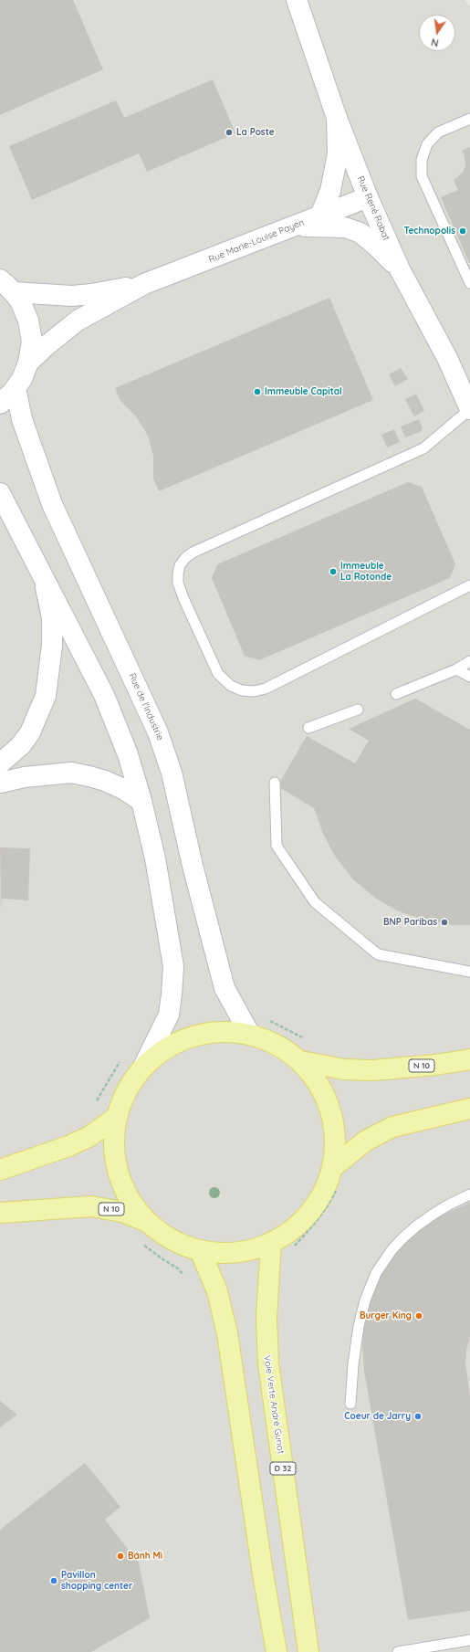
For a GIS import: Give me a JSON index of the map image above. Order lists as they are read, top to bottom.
{
  "streets": {
    "main road": ["N 10", "Voie Verte André Gunot", "D 32"],
    "street": ["Rue René Rabat", "Rue Marie-Louise Payen", "Rue de l'Industrie"]
  },
  "crossings": [
    ["Rue René Rabat", "Rue Marie-Louise Payen"]
  ],
  "places": [
    "La Poste",
    "Technopolis",
    "Immeuble Capital",
    "Immeuble La Rotonde",
    "BNP Paribas",
    "Burger King",
    "Coeur de Jarry",
    "Bánh Mì",
    "Pavillon shopping center"
  ],
  "north": "bottom"
}
